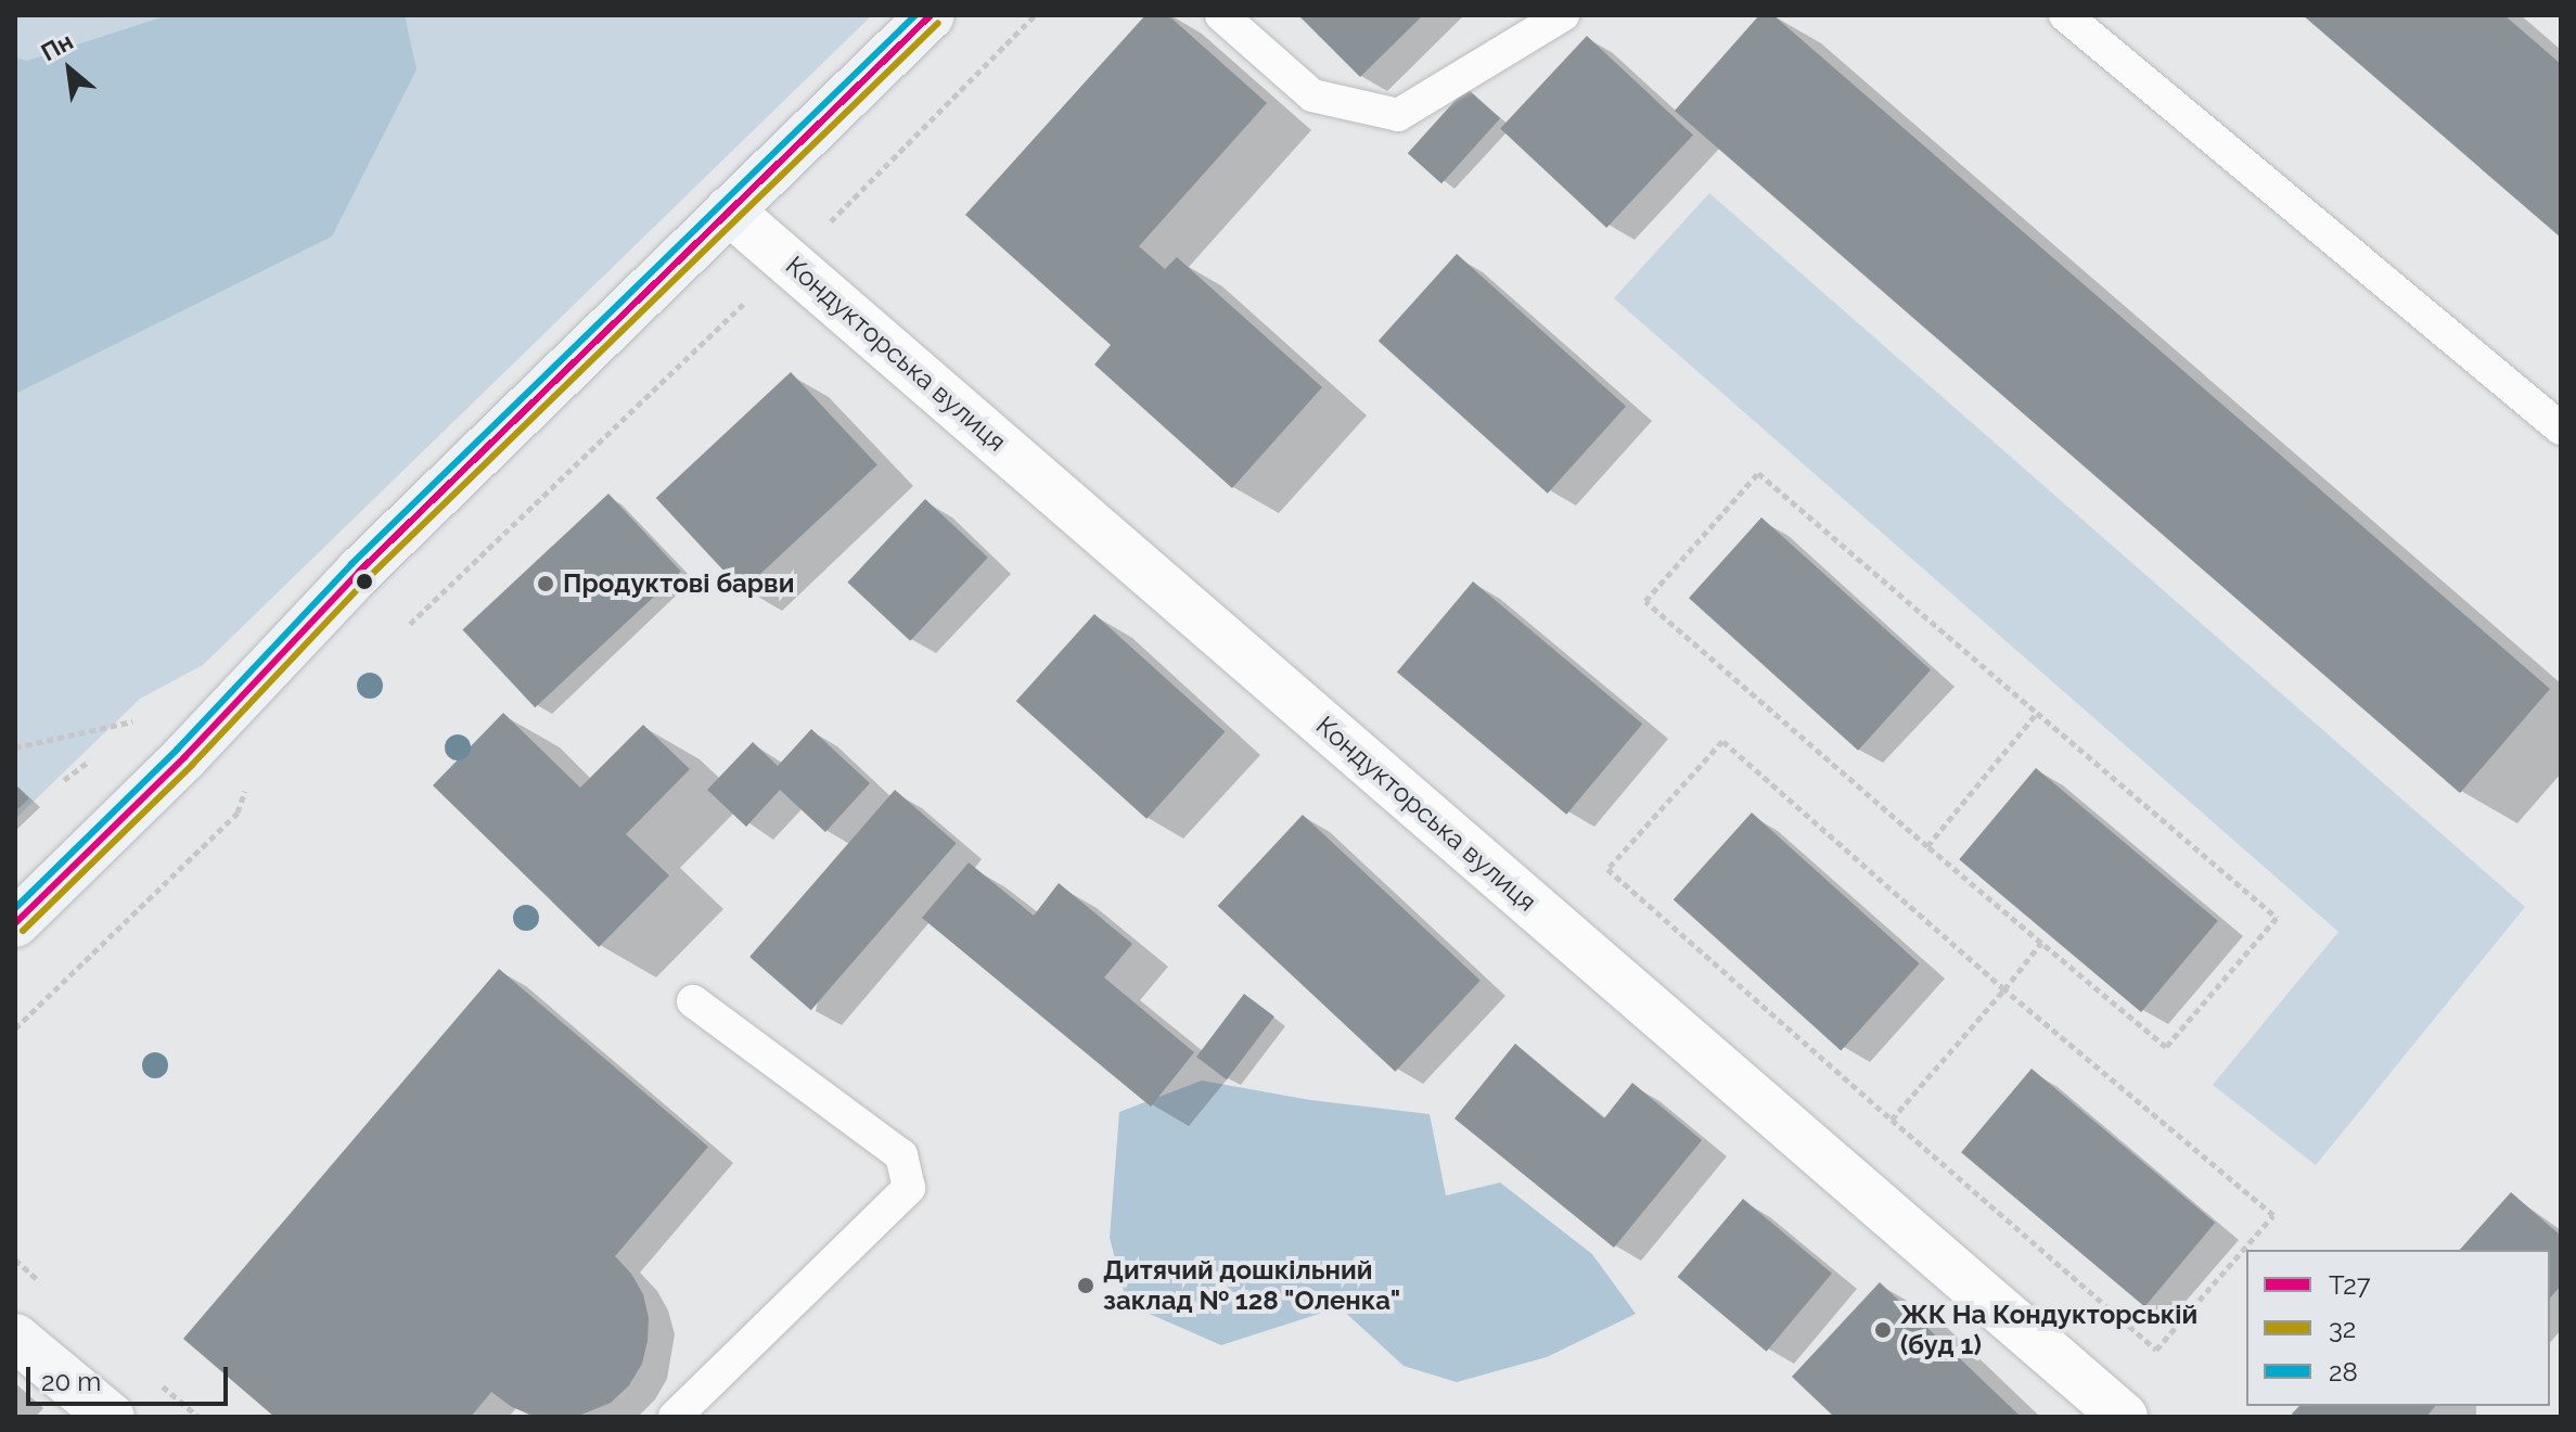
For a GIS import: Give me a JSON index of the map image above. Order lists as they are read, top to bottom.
{
  "streets": {
    "street": ["Кондукторська вулиця"]
  },
  "places": ["Продуктові барви", "Дитячий дошкільний заклад № 128 \"Оленка\"", "ЖК На Кондукторській (буд 1)"],
  "lines": ["transit line Т27", "transit line 28", "transit line 32"],
  "legend": ["Т27", "32", "28"],
  "scale_bar": "20 m",
  "north": "top left"
}
